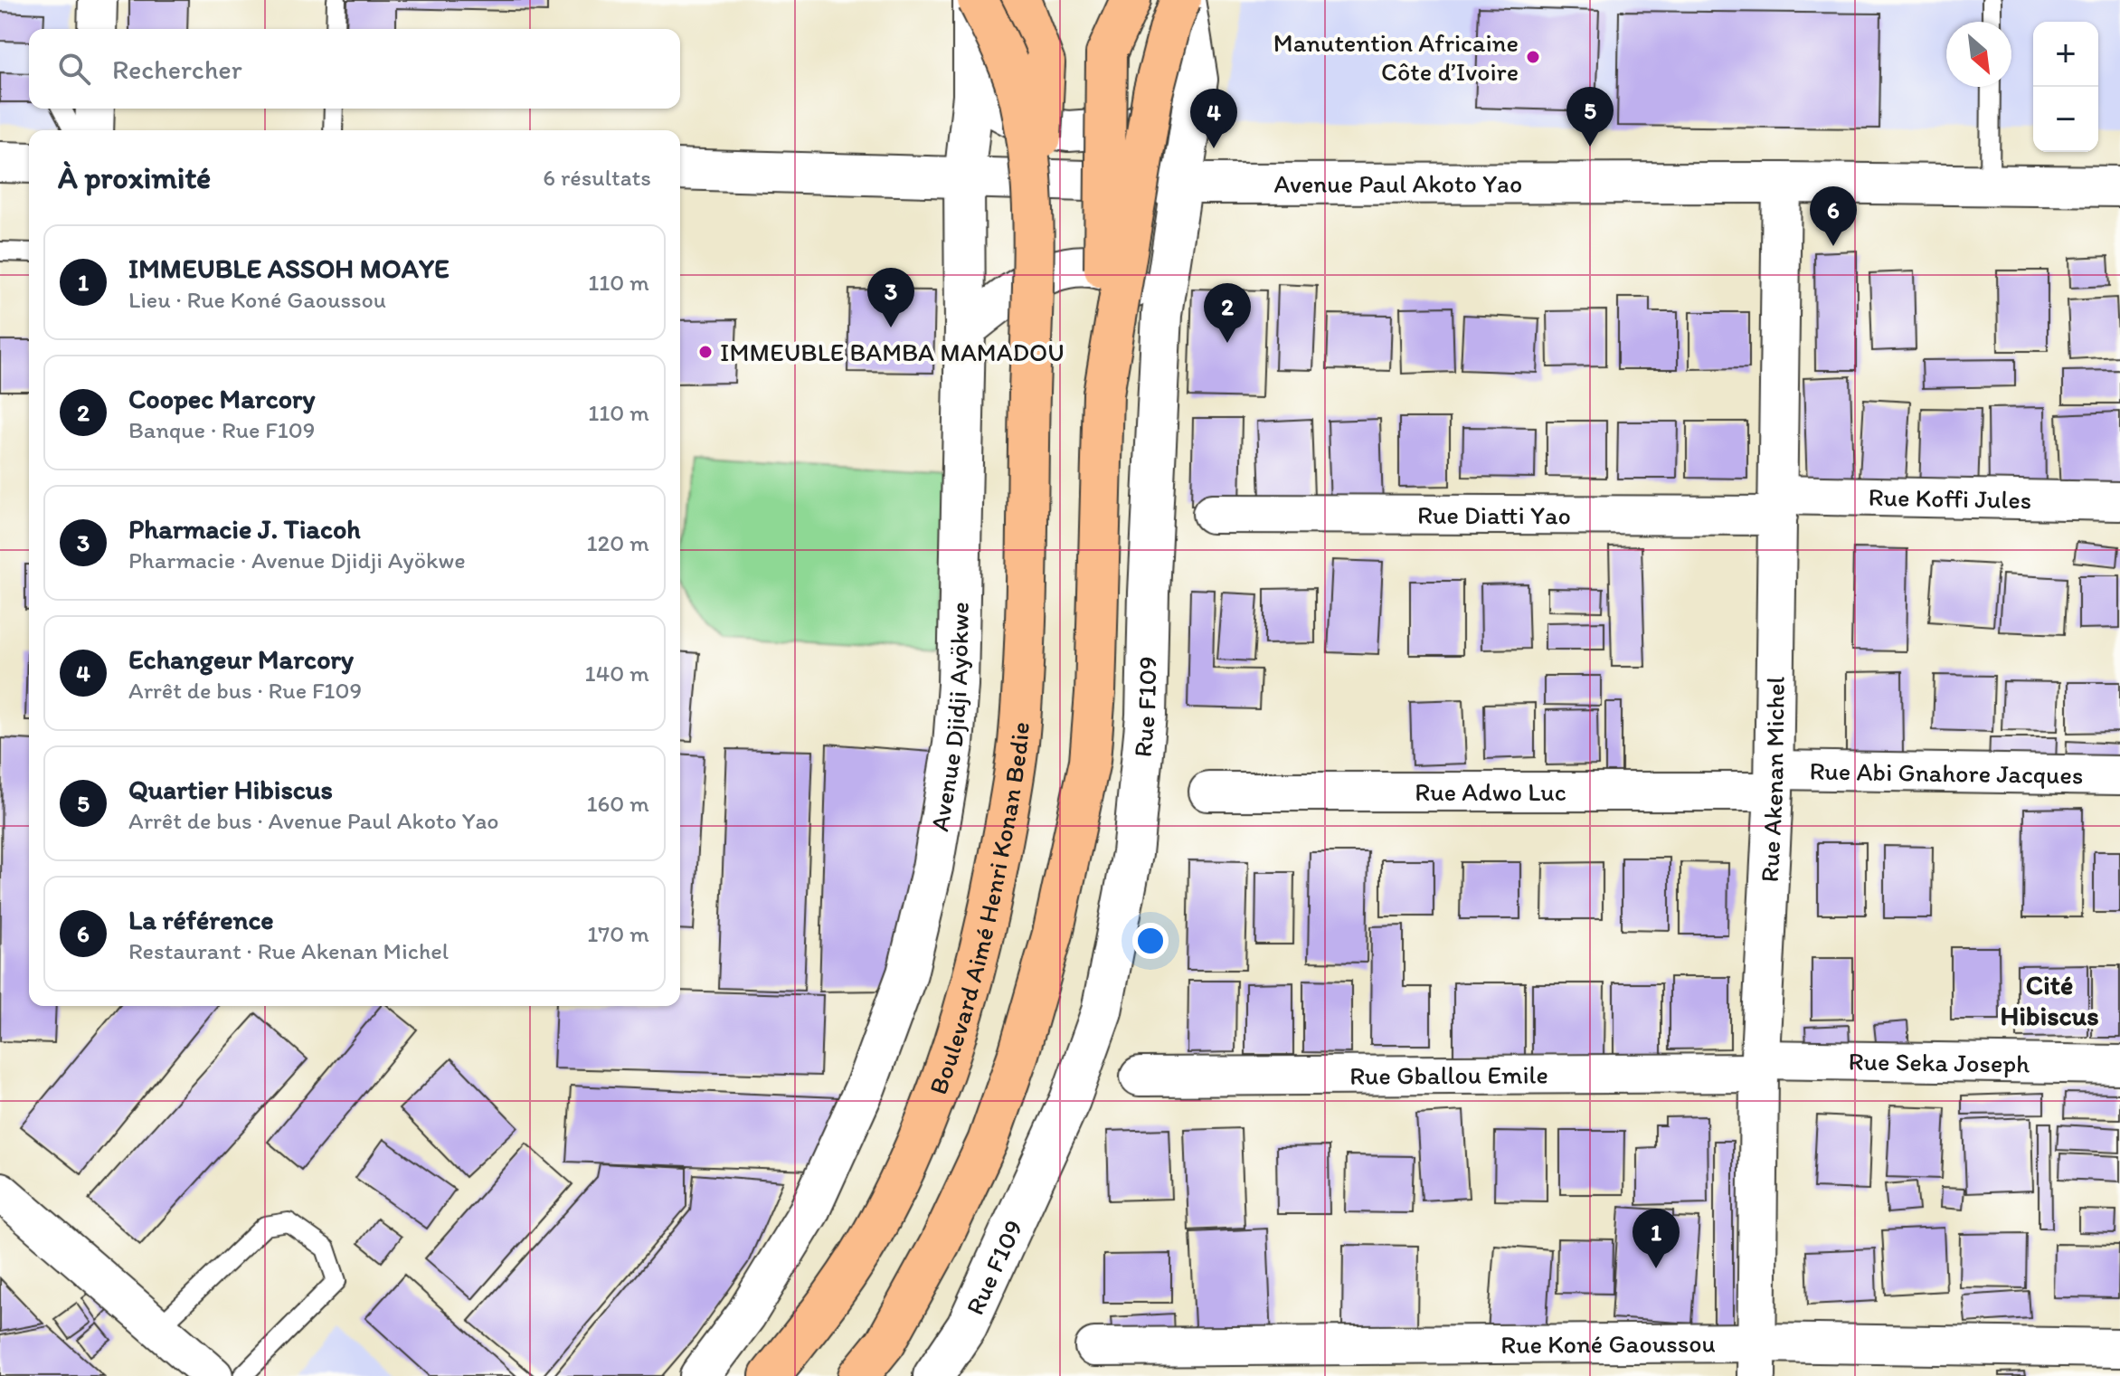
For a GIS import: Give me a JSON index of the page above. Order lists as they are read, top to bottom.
{
  "streets": {
    "highway": ["Boulevard Aimé Henri Konan Bedie"],
    "street": [
      "Avenue Paul Akoto Yao",
      "Rue Koffi Jules",
      "Rue Diatti Yao",
      "Rue F109",
      "Avenue Djidji Ayökwe",
      "Rue Abi Gnahore Jacques",
      "Rue Akenan Michel",
      "Rue Adwo Luc",
      "Rue Seka Joseph",
      "Rue Gballou Emile",
      "Rue Koné Gaoussou"
    ]
  },
  "crossings": [
    ["Avenue Paul Akoto Yao", "Rue F109"],
    ["Avenue Paul Akoto Yao", "Avenue Djidji Ayökwe"],
    ["Avenue Paul Akoto Yao", "Rue Akenan Michel"],
    ["Rue Koffi Jules", "Rue Diatti Yao"],
    ["Rue Koffi Jules", "Rue Akenan Michel"],
    ["Rue Diatti Yao", "Rue Akenan Michel"],
    ["Rue Abi Gnahore Jacques", "Rue Akenan Michel"],
    ["Rue Abi Gnahore Jacques", "Rue Adwo Luc"],
    ["Rue Akenan Michel", "Rue Adwo Luc"],
    ["Rue Akenan Michel", "Rue Seka Joseph"],
    ["Rue Akenan Michel", "Rue Gballou Emile"],
    ["Rue Akenan Michel", "Rue Koné Gaoussou"],
    ["Rue Seka Joseph", "Rue Gballou Emile"]
  ],
  "districts": ["Cité Hibiscus"],
  "places": ["Manutention Africaine Côte d’Ivoire", "IMMEUBLE BAMBA MAMADOU"],
  "north": "bottom right",
  "page": {
    "map_buttons": ["+", "−"],
    "search": "Rechercher",
    "pins": [
      "5",
      "4",
      "6",
      "3",
      "2",
      "1"
    ],
    "heading": ["À proximité", "6 résultats"],
    "list": [
      {
        "mark": "1",
        "name": "IMMEUBLE ASSOH MOAYE",
        "note": "Lieu · Rue Koné Gaoussou",
        "value": "110 m"
      },
      {
        "mark": "2",
        "name": "Coopec Marcory",
        "note": "Banque · Rue F109",
        "value": "110 m"
      },
      {
        "mark": "3",
        "name": "Pharmacie J. Tiacoh",
        "note": "Pharmacie · Avenue Djidji Ayökwe",
        "value": "120 m"
      },
      {
        "mark": "4",
        "name": "Echangeur Marcory",
        "note": "Arrêt de bus · Rue F109",
        "value": "140 m"
      },
      {
        "mark": "5",
        "name": "Quartier Hibiscus",
        "note": "Arrêt de bus · Avenue Paul Akoto Yao",
        "value": "160 m"
      },
      {
        "mark": "6",
        "name": "La référence",
        "note": "Restaurant · Rue Akenan Michel",
        "value": "170 m"
      }
    ]
  }
}
